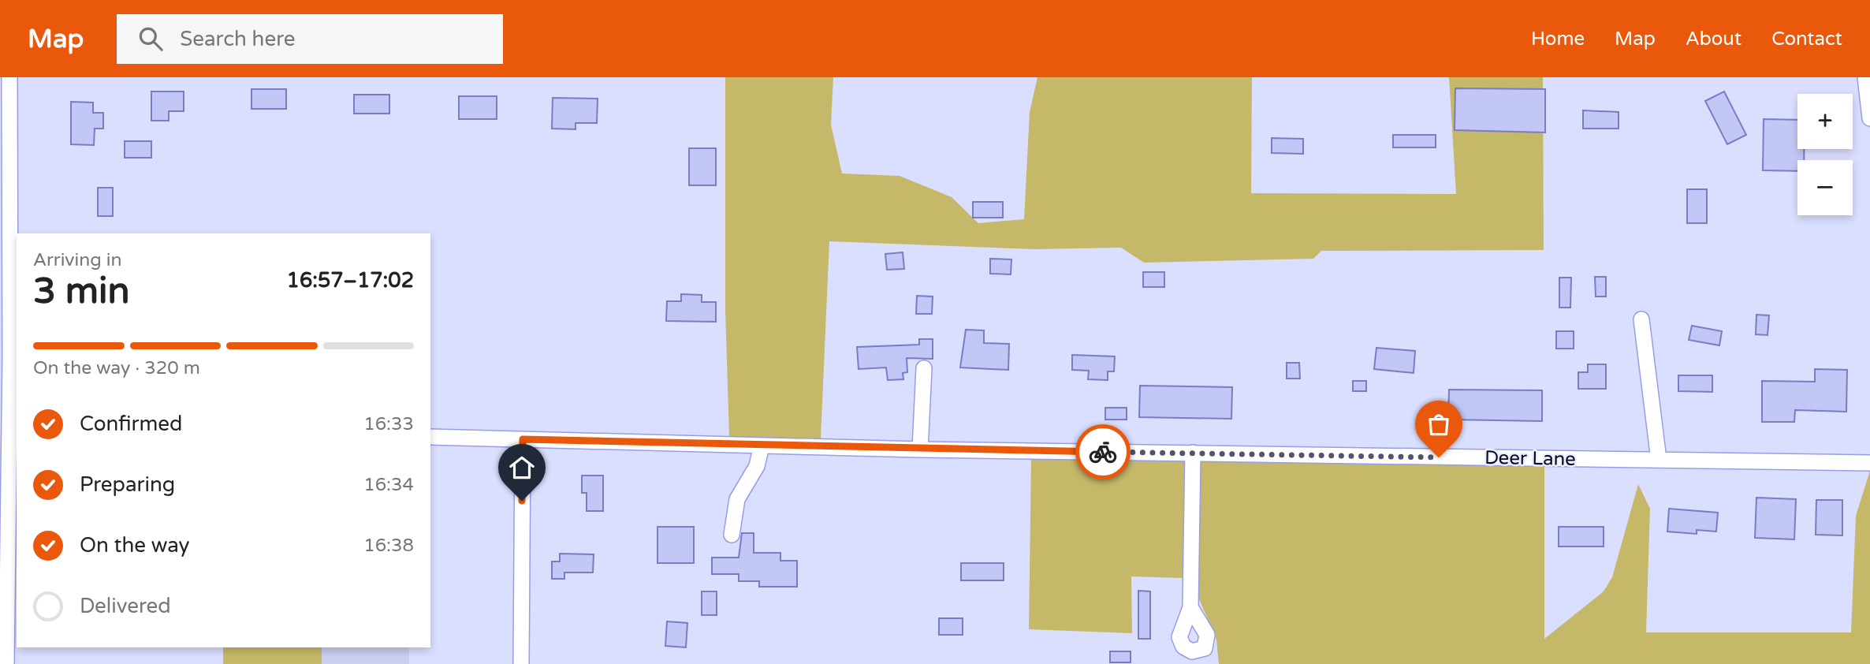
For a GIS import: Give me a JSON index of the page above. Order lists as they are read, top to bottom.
{
  "streets": {
    "street": ["Deer Lane"]
  },
  "page": {
    "header": "Map",
    "search": "Search here",
    "nav": [
      "Home",
      "Map",
      "About",
      "Contact"
    ],
    "map_buttons": ["+", "−"],
    "heading": ["3 min", "Arriving in", "16:57–17:02"],
    "bar": "On the way · 320 m",
    "list": [
      ["Confirmed", "16:33"],
      ["Preparing", "16:34"],
      ["On the way", "16:38"],
      "Delivered"
    ]
  }
}
